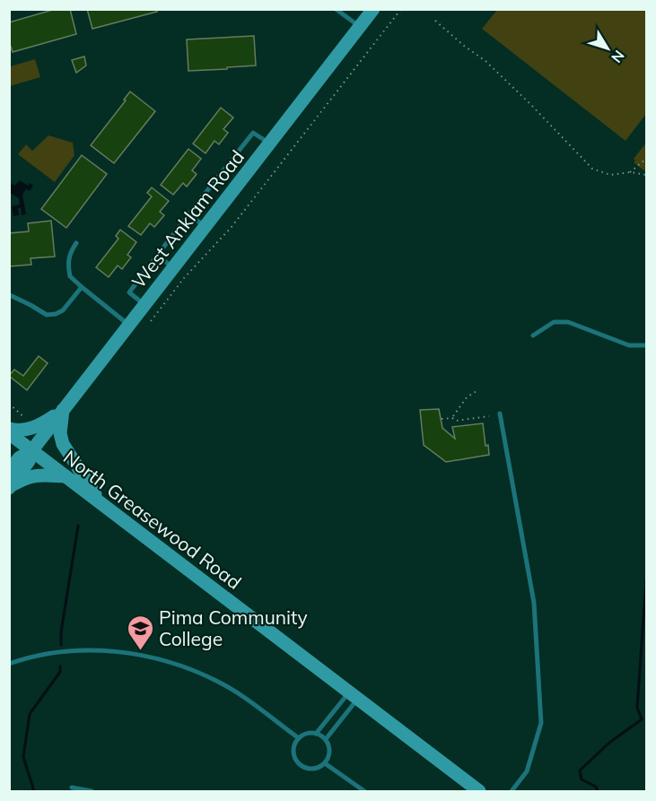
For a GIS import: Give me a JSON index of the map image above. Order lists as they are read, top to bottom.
{
  "streets": {
    "main road": ["West Anklam Road", "North Greasewood Road"]
  },
  "crossings": [
    ["West Anklam Road", "North Greasewood Road"]
  ],
  "places": {
    "school or university": ["Pima Community College"]
  },
  "north": "bottom right"
}
